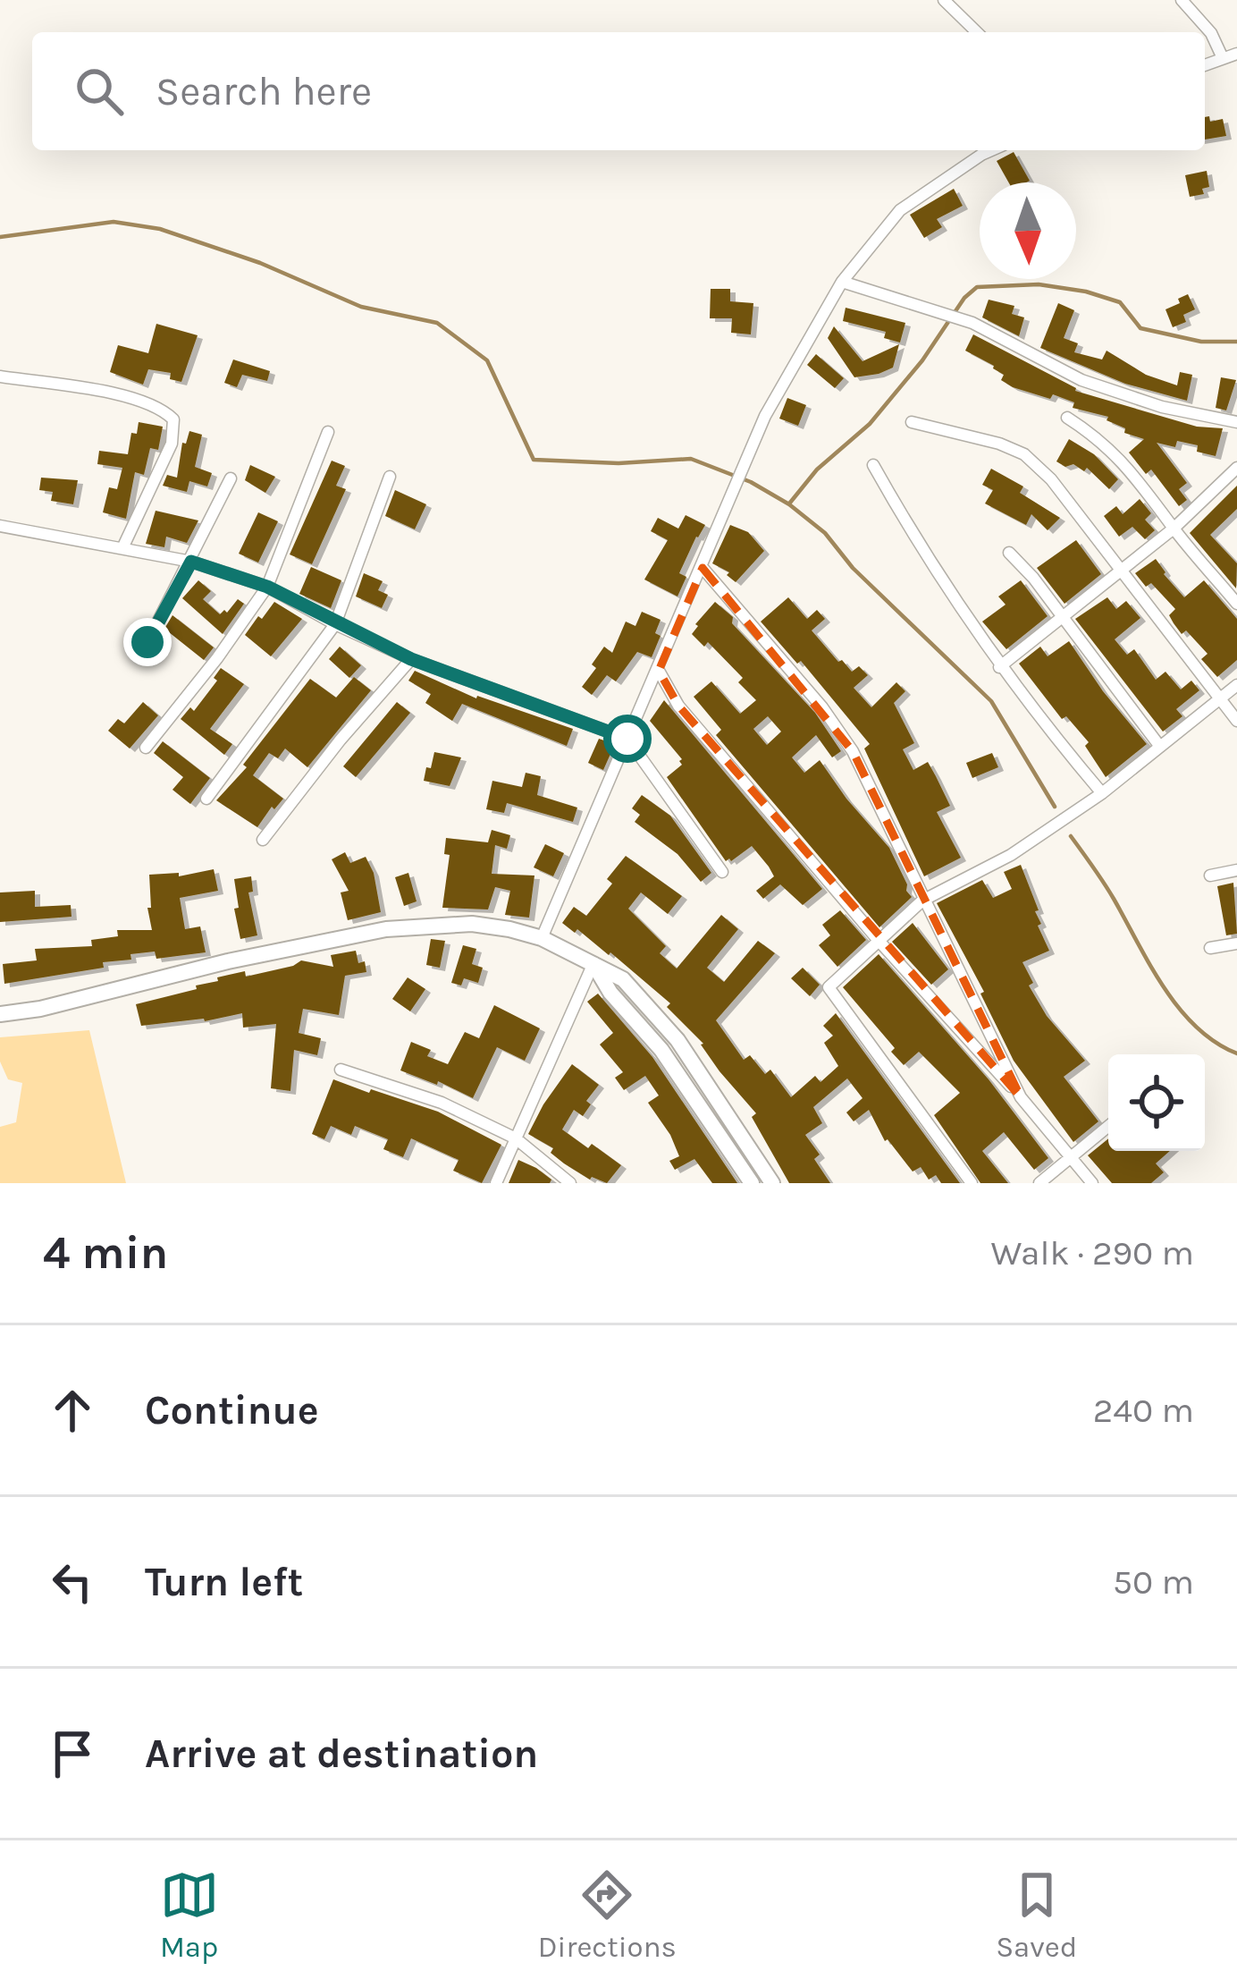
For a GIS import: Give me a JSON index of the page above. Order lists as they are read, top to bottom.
{
  "north": "bottom",
  "page": {
    "search": "Search here",
    "heading": ["4 min", "Walk · 290 m"],
    "list": [
      ["Continue", "240 m"],
      ["Turn left", "50 m"],
      "Arrive at destination"
    ],
    "nav": ["Map", "Directions", "Saved"]
  }
}
